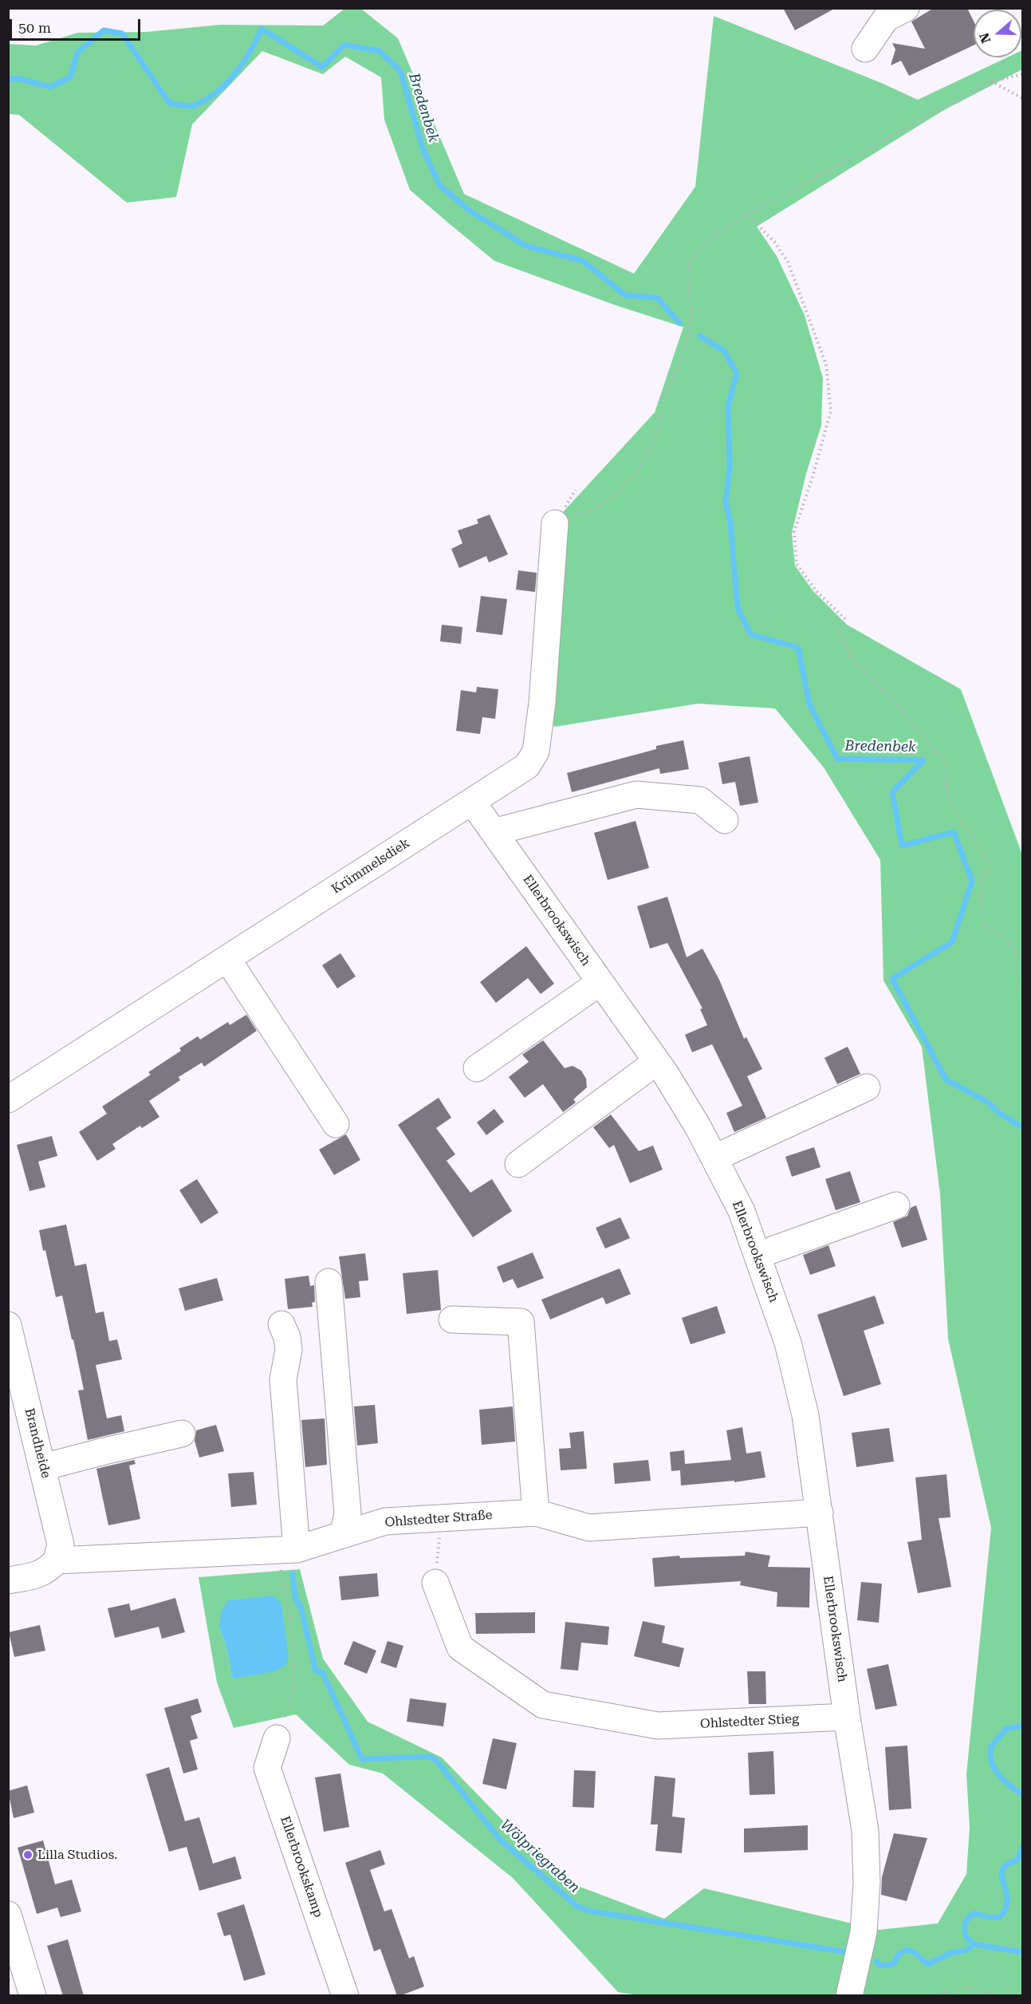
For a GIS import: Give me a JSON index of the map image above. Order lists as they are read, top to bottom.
{
  "streets": {
    "street": [
      "Krümmelsdiek",
      "Ellerbrookswisch",
      "Brandheide",
      "Ohlstedter Straße",
      "Ohlstedter Stieg",
      "Ellerbrookskamp"
    ]
  },
  "crossings": [
    ["Krümmelsdiek", "Ellerbrookswisch"],
    ["Ellerbrookswisch", "Ohlstedter Straße"],
    ["Ellerbrookswisch", "Ohlstedter Stieg"],
    ["Brandheide", "Ohlstedter Straße"]
  ],
  "water": ["Bredenbek", "Wölpriegraben"],
  "places": ["Lilla Studios."],
  "scale_bar": "50 m",
  "north": "left"
}
